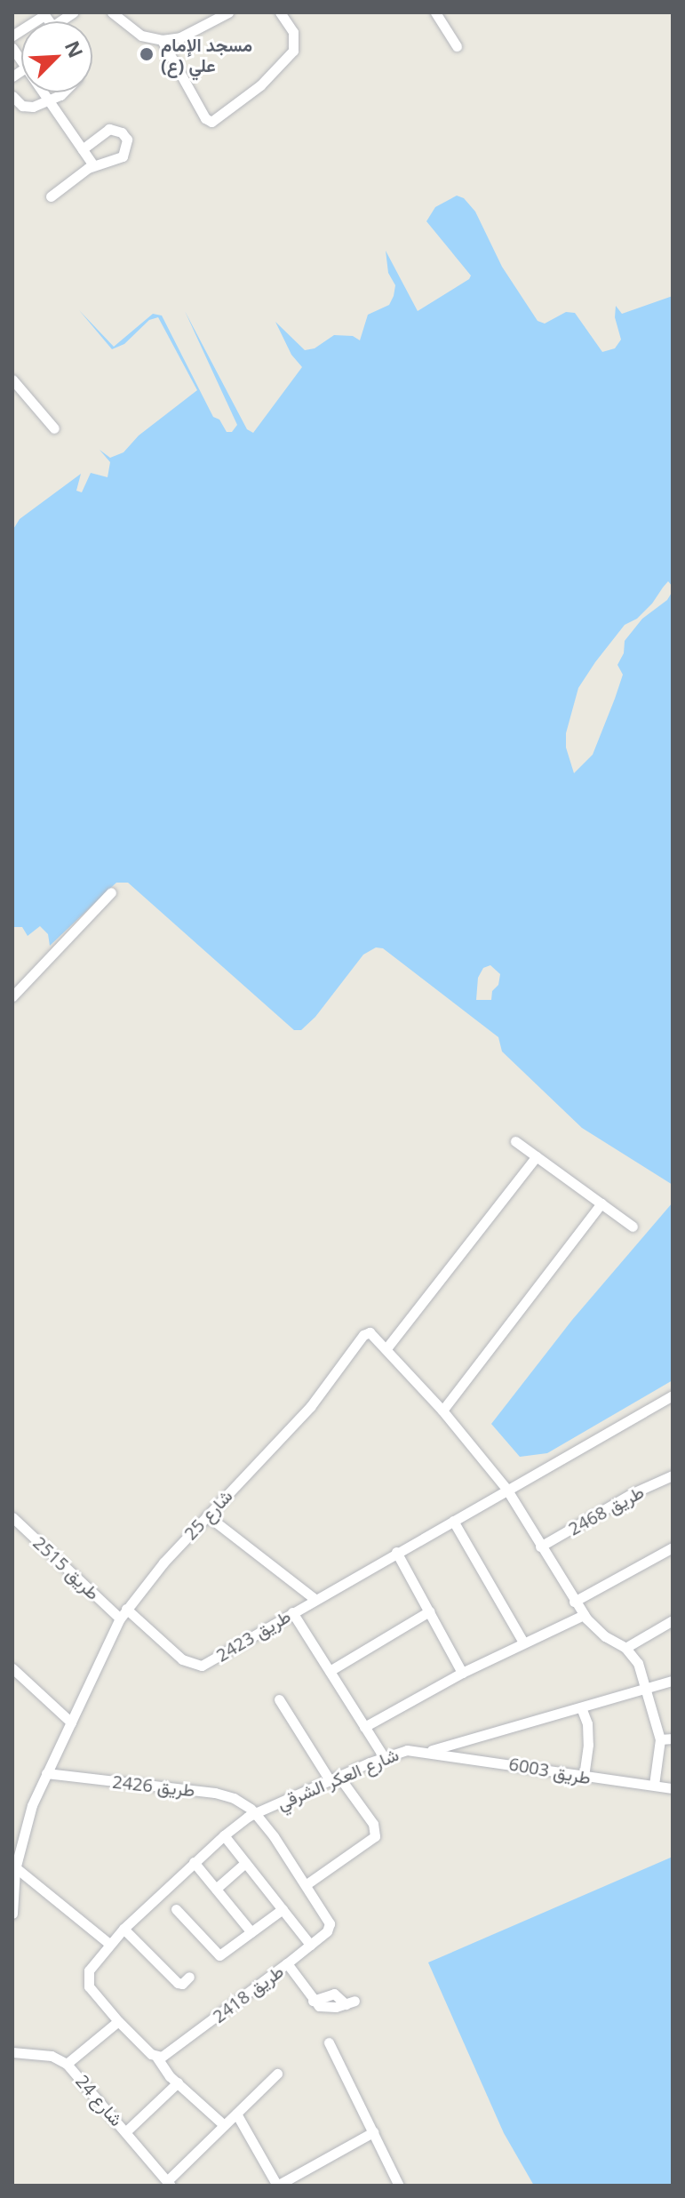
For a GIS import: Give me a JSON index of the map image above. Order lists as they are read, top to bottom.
{
  "streets": {
    "street": [
      "طريق 2468",
      "شارع 25",
      "طريق 2515",
      "طريق 2423",
      "طريق 6003",
      "شارع العكر الشرقي",
      "طريق 2426",
      "طريق 2418",
      "شارع 24"
    ]
  },
  "crossings": [
    ["شارع 25", "طريق 2515"],
    ["شارع 25", "طريق 2423"],
    ["شارع 25", "طريق 2426"],
    ["طريق 6003", "شارع العكر الشرقي"],
    ["شارع العكر الشرقي", "طريق 2426"]
  ],
  "places": ["مسجد الإمام علي (ع)"],
  "north": "top right"
}
